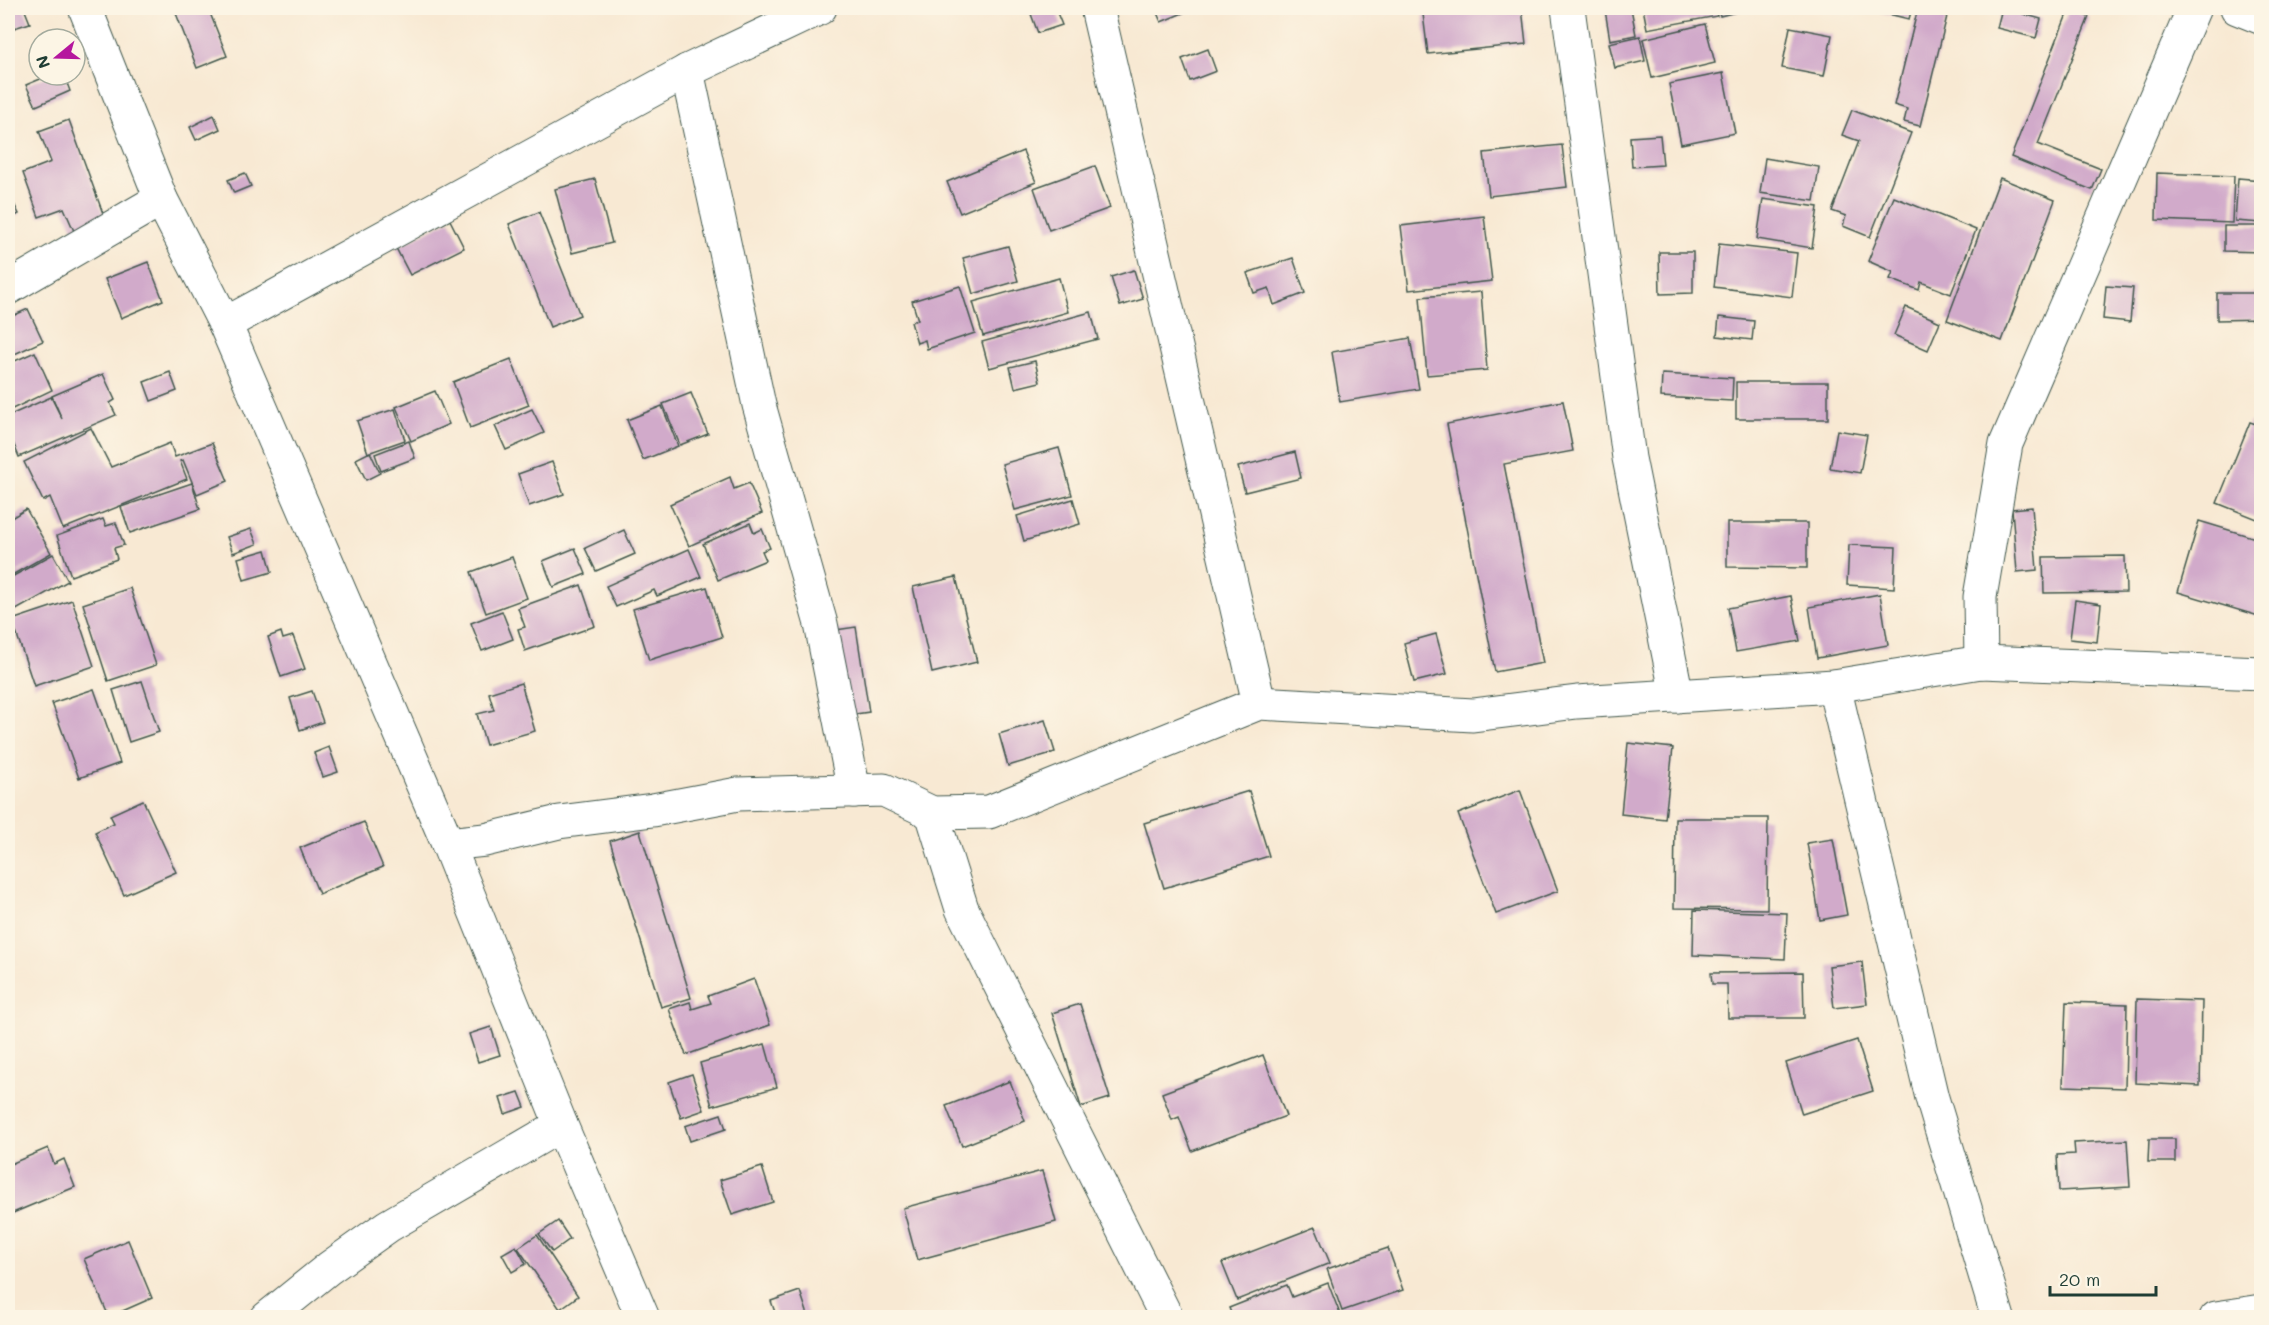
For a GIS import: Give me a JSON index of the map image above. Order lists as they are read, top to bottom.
{
  "scale_bar": "20 m",
  "north": "left"
}
